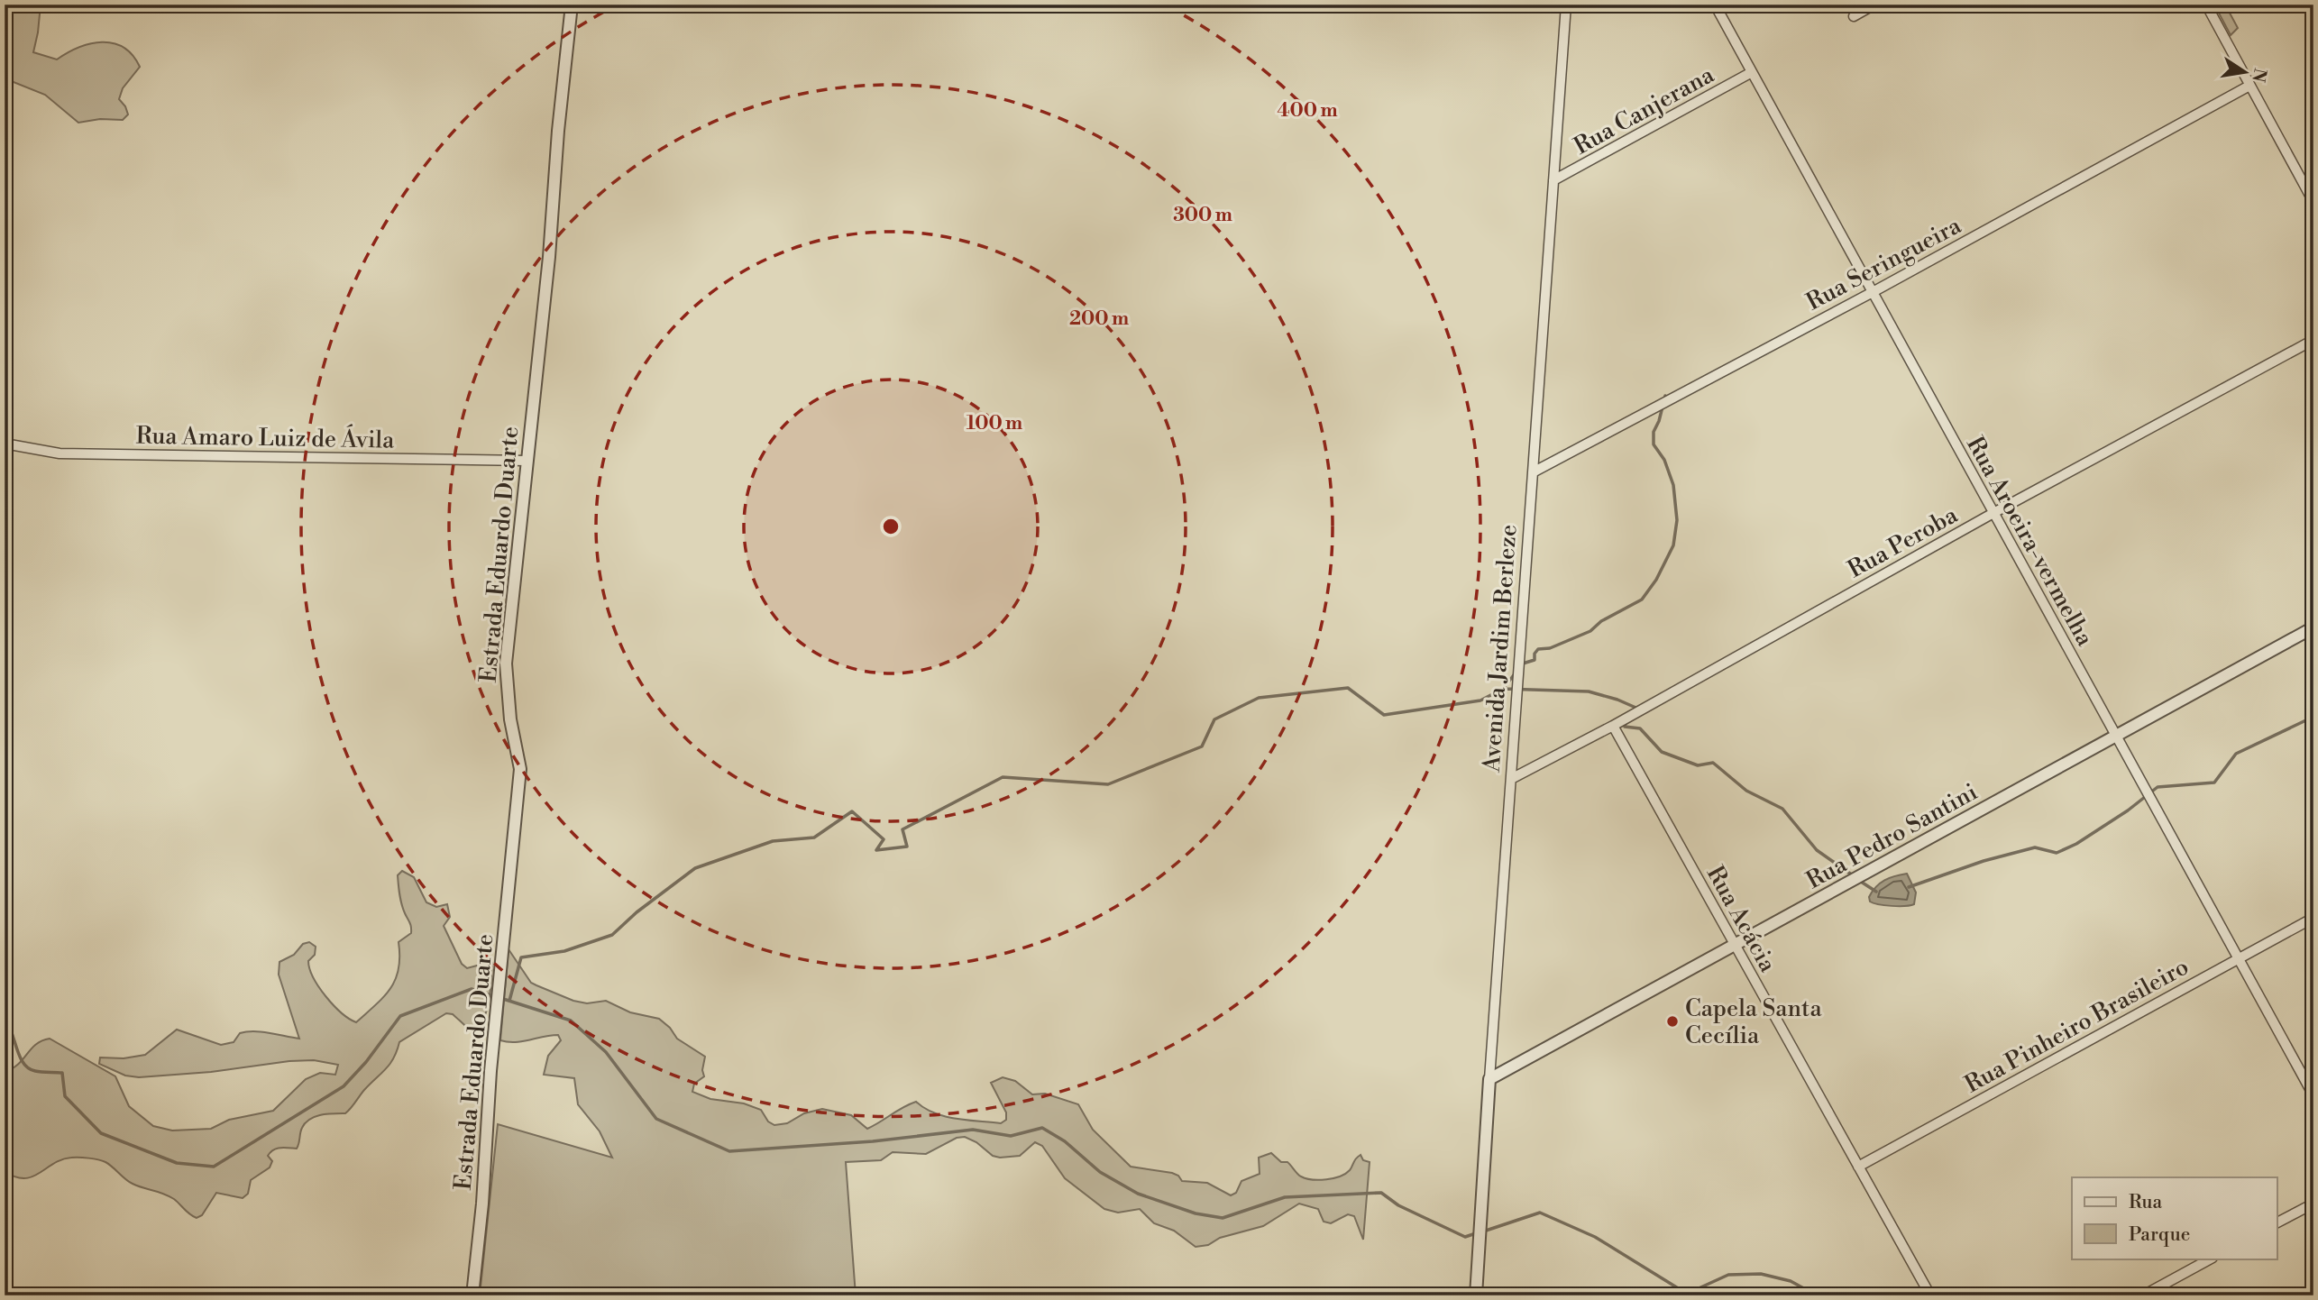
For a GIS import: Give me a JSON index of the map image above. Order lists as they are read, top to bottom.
{
  "streets": {
    "street": [
      "Rua Canjerana",
      "Rua Seringueira",
      "Rua Amaro Luiz de Ávila",
      "Rua Aroeira-vermelha",
      "Rua Peroba",
      "Estrada Eduardo Duarte",
      "Avenida Jardim Berleze",
      "Rua Pedro Santini",
      "Rua Acácia",
      "Rua Pinheiro Brasileiro"
    ]
  },
  "crossings": [
    ["Rua Canjerana", "Rua Aroeira-vermelha"],
    ["Rua Canjerana", "Avenida Jardim Berleze"],
    ["Rua Seringueira", "Rua Aroeira-vermelha"],
    ["Rua Seringueira", "Avenida Jardim Berleze"],
    ["Rua Amaro Luiz de Ávila", "Estrada Eduardo Duarte"],
    ["Rua Aroeira-vermelha", "Rua Peroba"],
    ["Rua Aroeira-vermelha", "Rua Pedro Santini"],
    ["Rua Aroeira-vermelha", "Rua Pinheiro Brasileiro"],
    ["Rua Peroba", "Avenida Jardim Berleze"],
    ["Rua Peroba", "Rua Acácia"],
    ["Avenida Jardim Berleze", "Rua Pedro Santini"],
    ["Rua Pedro Santini", "Rua Acácia"],
    ["Rua Acácia", "Rua Pinheiro Brasileiro"]
  ],
  "places": ["Capela Santa Cecília"],
  "legend": ["Rua", "Parque"],
  "north": "right",
  "rings": [
    "400 m",
    "300 m",
    "200 m",
    "100 m"
  ]
}
